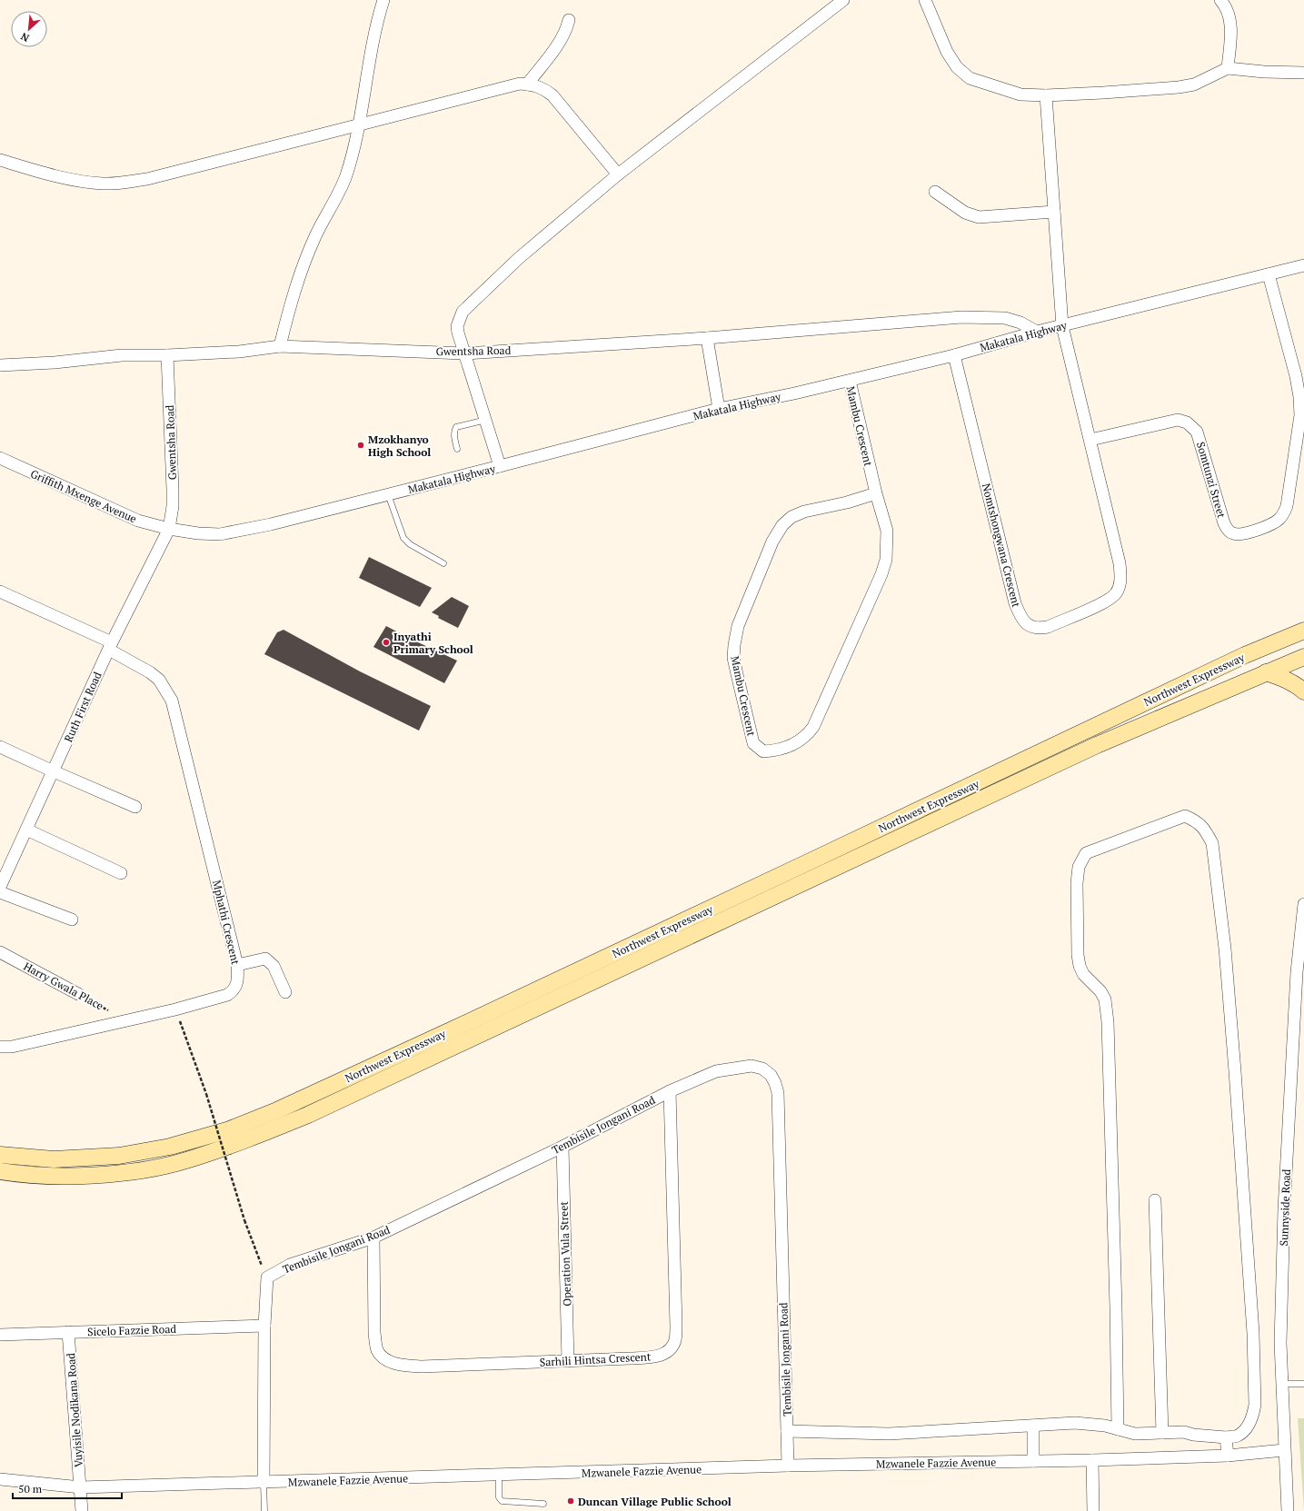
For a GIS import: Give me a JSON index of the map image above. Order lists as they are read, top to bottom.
{
  "streets": {
    "main road": ["Northwest Expressway"],
    "street": [
      "Makatala Highway",
      "Gwentsha Road",
      "Mambu Crescent",
      "Somtunzi Street",
      "Griffith Mxenge Avenue",
      "Nomtshongwana Crescent",
      "Ruth First Road",
      "Mphathi Crescent",
      "Harry Gwala Place",
      "Tembisile Jongani Road",
      "Sunnyside Road",
      "Operation Vula Street",
      "Sicelo Fazzie Road",
      "Sarhili Hintsa Crescent",
      "Vuyisile Nodikana Road",
      "Mzwanele Fazzie Avenue"
    ]
  },
  "crossings": [
    ["Makatala Highway", "Gwentsha Road"],
    ["Makatala Highway", "Mambu Crescent"],
    ["Makatala Highway", "Somtunzi Street"],
    ["Makatala Highway", "Griffith Mxenge Avenue"],
    ["Makatala Highway", "Nomtshongwana Crescent"],
    ["Makatala Highway", "Ruth First Road"],
    ["Gwentsha Road", "Griffith Mxenge Avenue"],
    ["Gwentsha Road", "Ruth First Road"],
    ["Somtunzi Street", "Nomtshongwana Crescent"],
    ["Griffith Mxenge Avenue", "Ruth First Road"],
    ["Ruth First Road", "Mphathi Crescent"],
    ["Mphathi Crescent", "Harry Gwala Place"],
    ["Tembisile Jongani Road", "Operation Vula Street"],
    ["Tembisile Jongani Road", "Sarhili Hintsa Crescent"],
    ["Tembisile Jongani Road", "Mzwanele Fazzie Avenue"],
    ["Sunnyside Road", "Mzwanele Fazzie Avenue"],
    ["Operation Vula Street", "Sarhili Hintsa Crescent"],
    ["Sicelo Fazzie Road", "Vuyisile Nodikana Road"],
    ["Vuyisile Nodikana Road", "Mzwanele Fazzie Avenue"]
  ],
  "places": ["Mzokhanyo High School", "Inyathi Primary School", "Duncan Village Public School"],
  "scale_bar": "50 m",
  "north": "bottom left"
}
